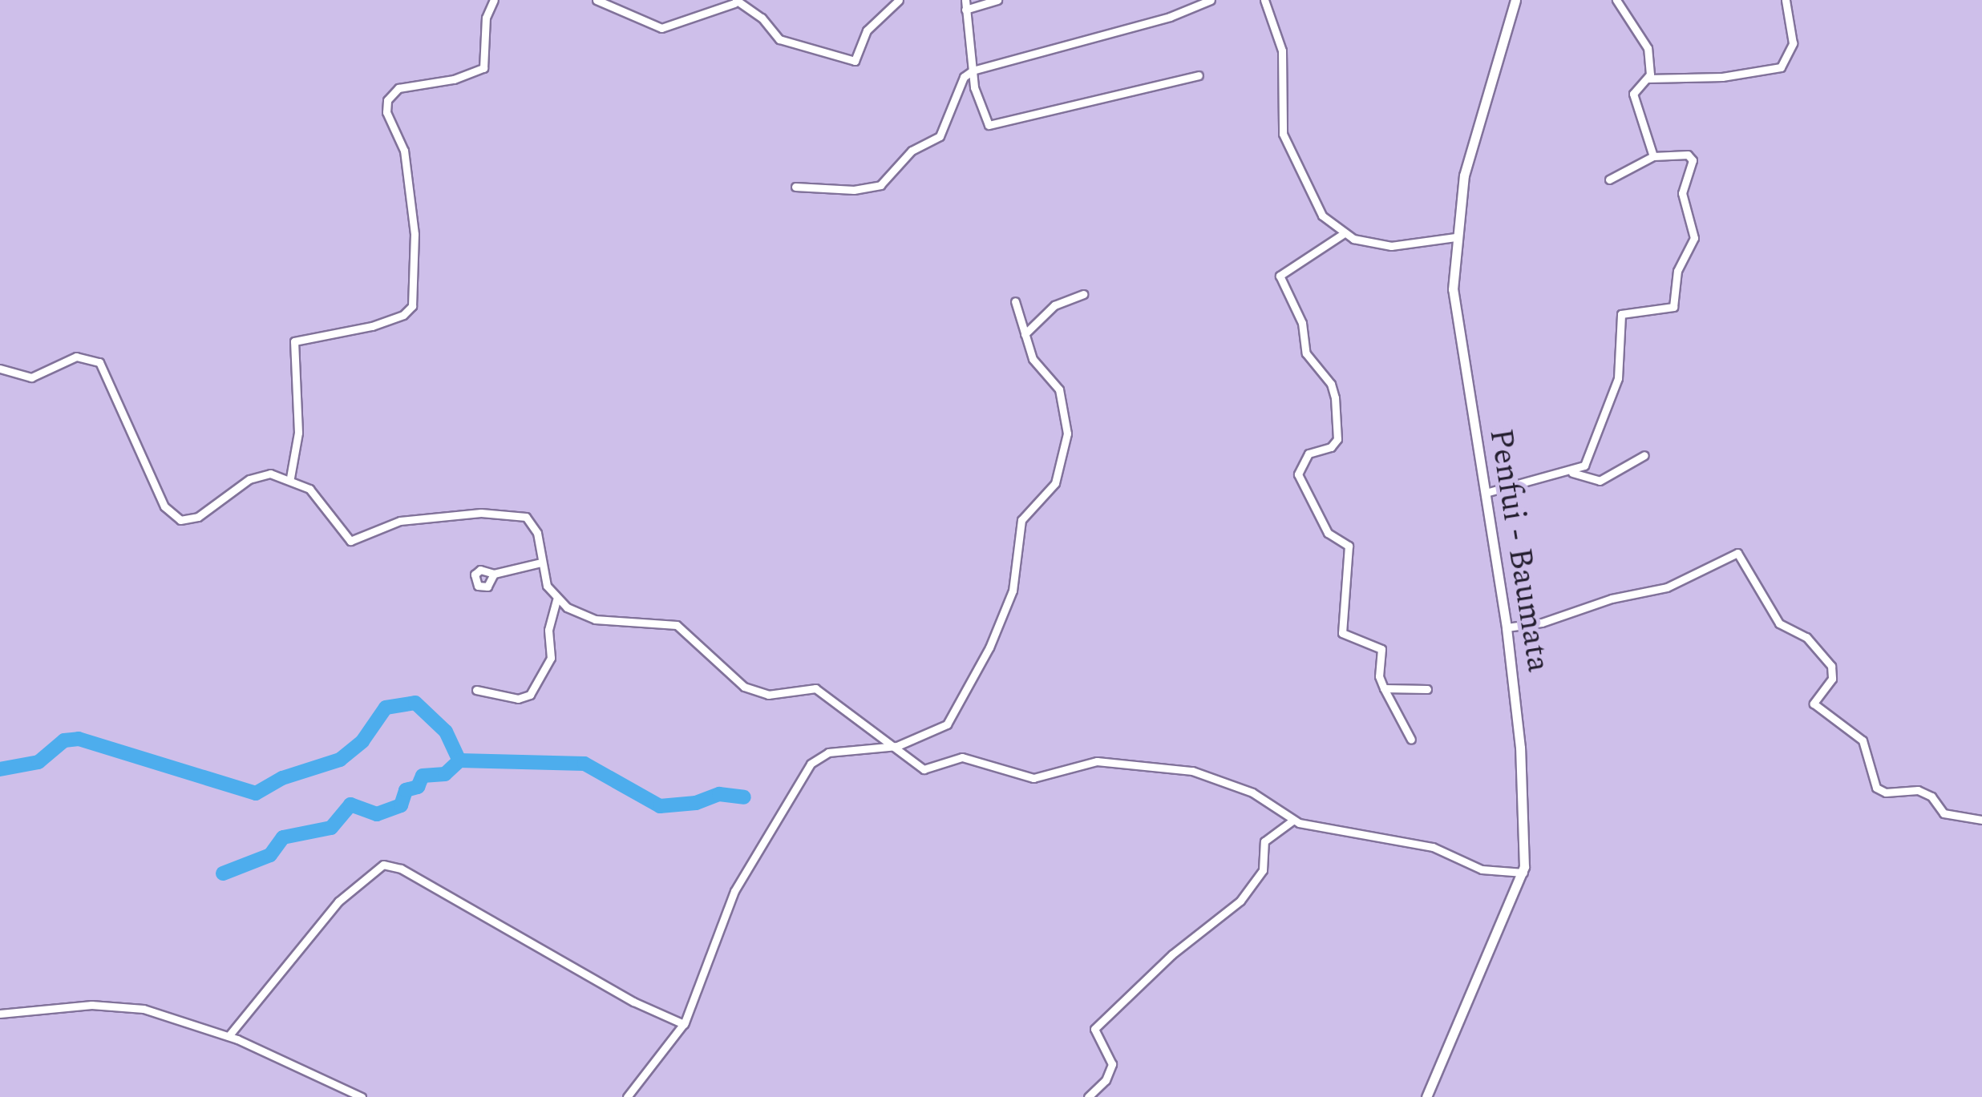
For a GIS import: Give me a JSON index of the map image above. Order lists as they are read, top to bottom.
{
  "streets": {
    "street": ["Penfui - Baumata"]
  }
}
